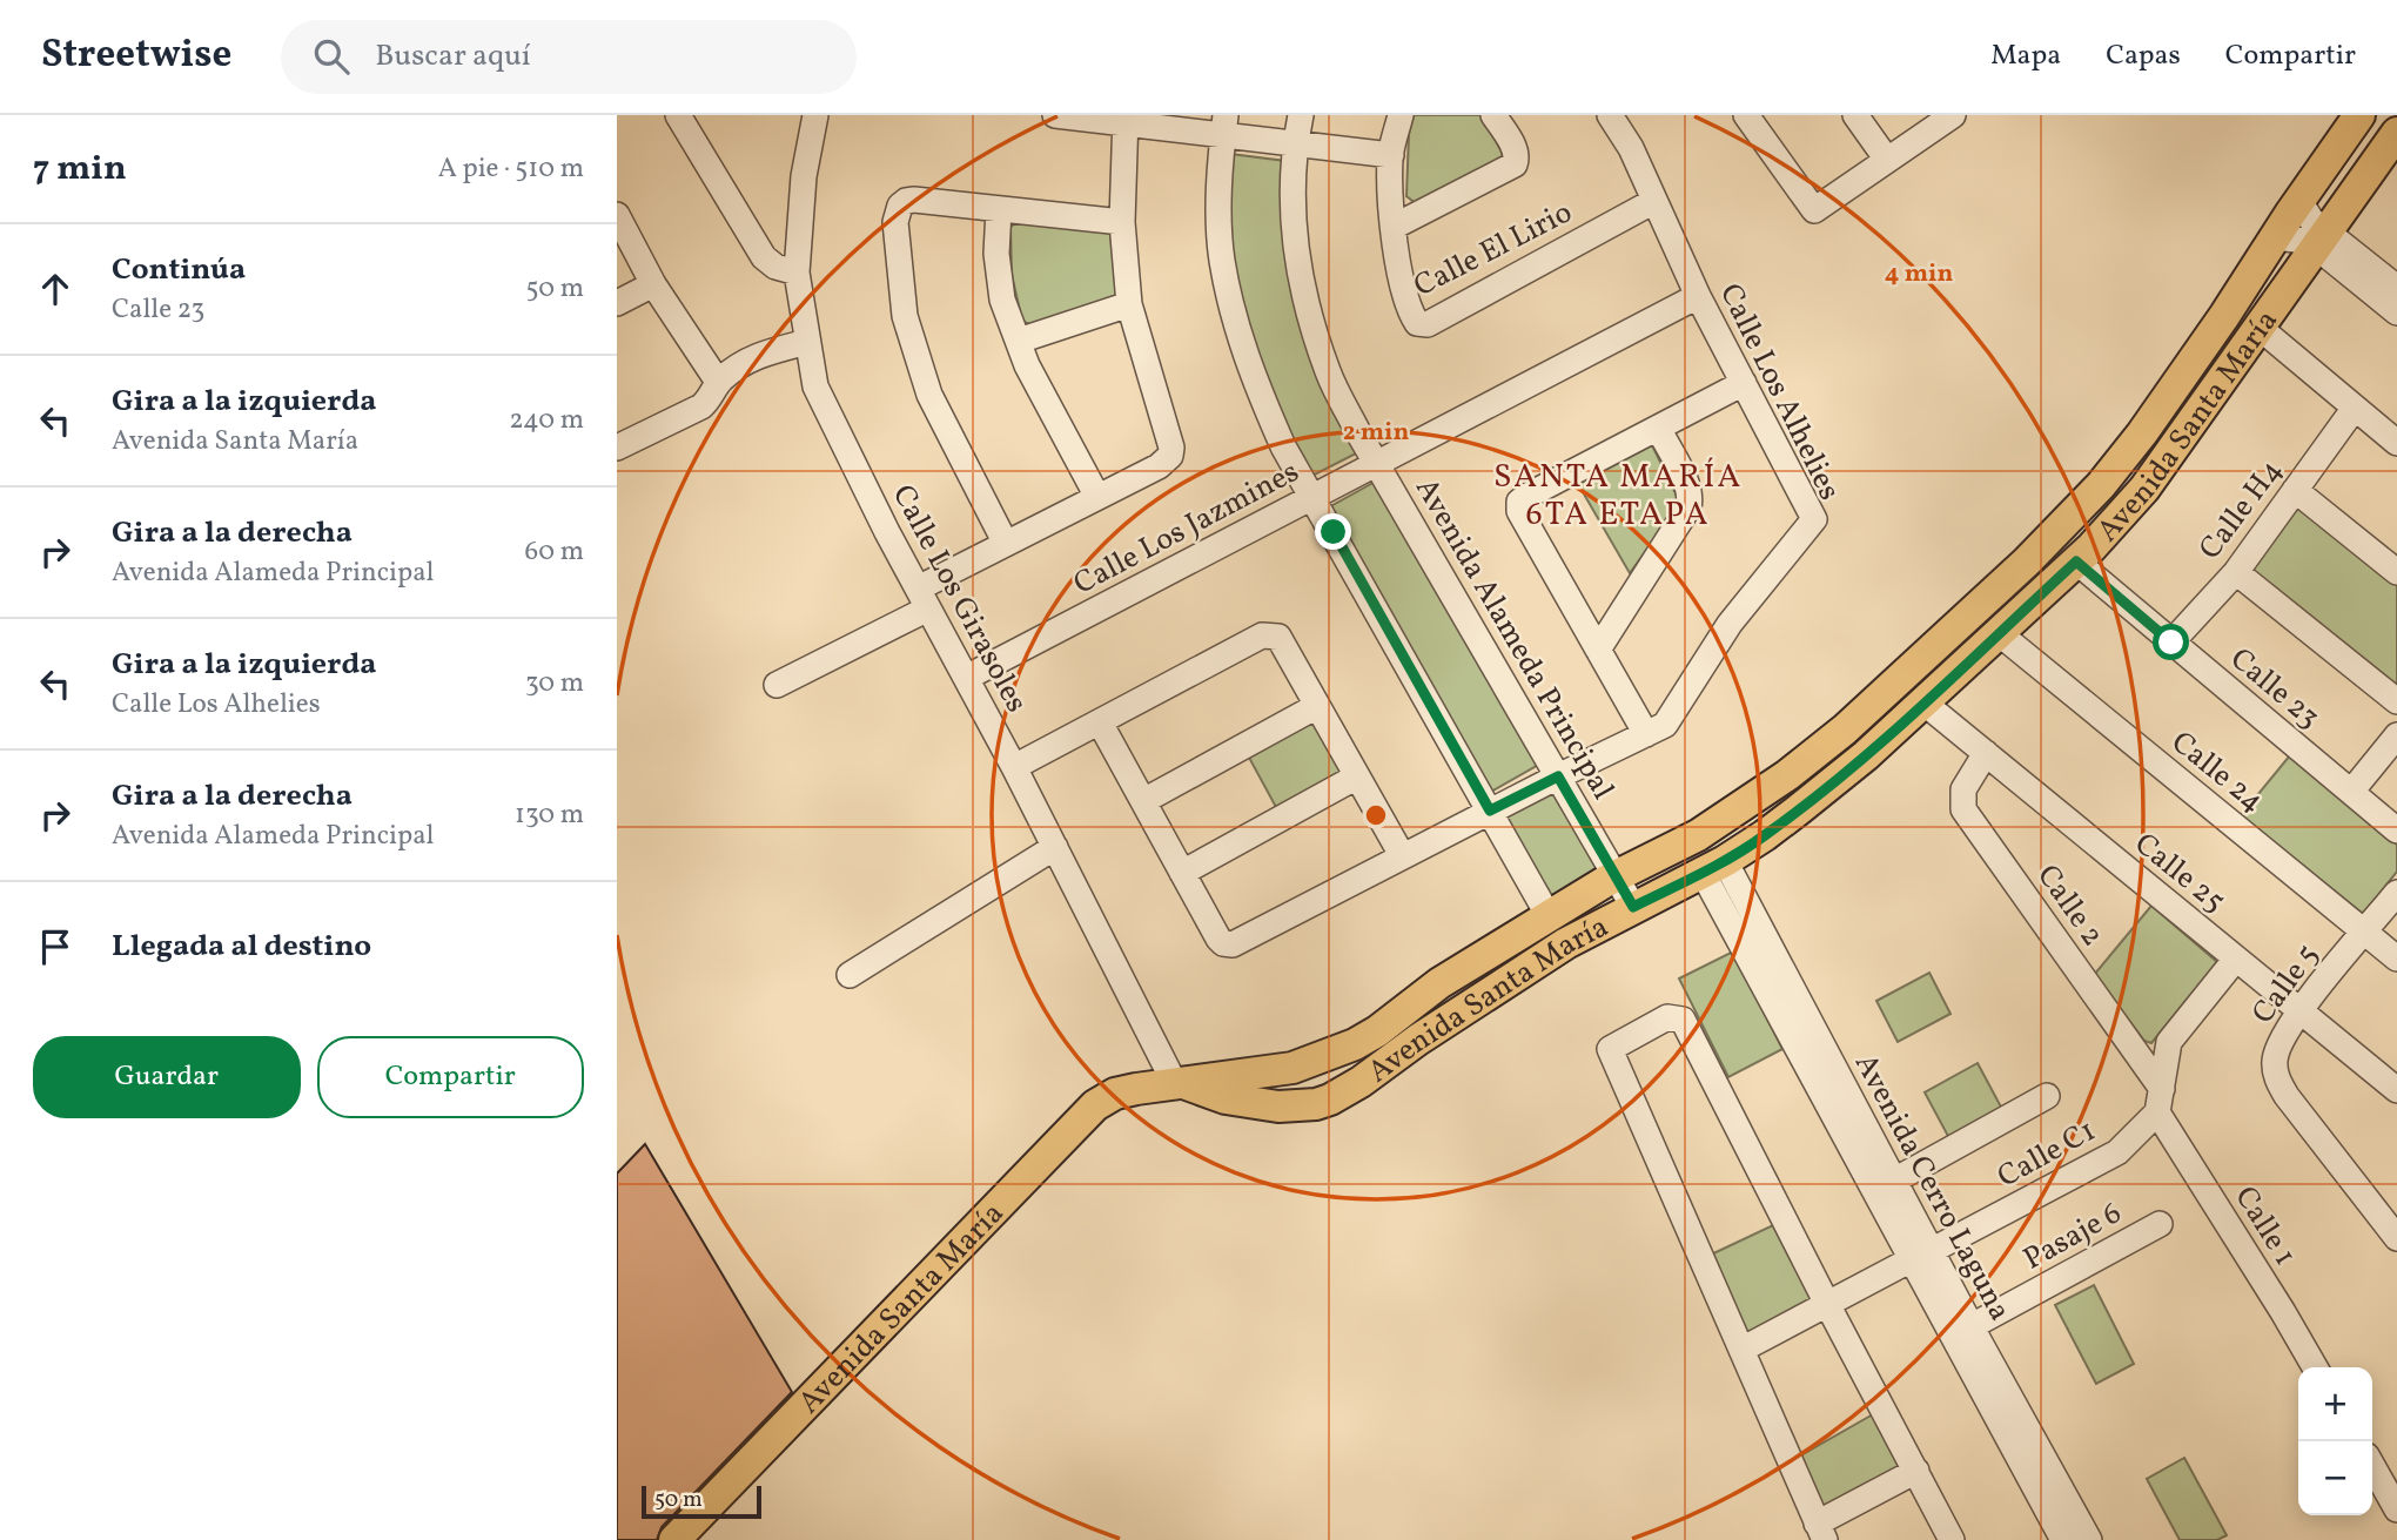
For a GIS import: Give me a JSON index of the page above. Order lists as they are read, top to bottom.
{
  "streets": {
    "main road": ["Avenida Santa María"],
    "street": [
      "Calle El Lirio",
      "Calle Los Alhelies",
      "Calle H4",
      "Calle Los Jazmines",
      "Calle Los Girasoles",
      "Avenida Alameda Principal",
      "Calle 23",
      "Calle 24",
      "Calle 25",
      "Calle 2",
      "Calle 5",
      "Calle C1",
      "Avenida Cerro Laguna",
      "Calle 1",
      "Pasaje 6"
    ]
  },
  "crossings": [
    ["Calle El Lirio", "Calle Los Alhelies"],
    ["Calle Los Alhelies", "Calle Los Jazmines"],
    ["Calle Los Alhelies", "Avenida Alameda Principal"],
    ["Avenida Santa María", "Calle Los Girasoles"],
    ["Avenida Santa María", "Avenida Alameda Principal"],
    ["Avenida Santa María", "Calle 23"],
    ["Avenida Santa María", "Calle 24"],
    ["Avenida Santa María", "Calle 25"],
    ["Avenida Santa María", "Avenida Cerro Laguna"],
    ["Calle H4", "Calle 23"],
    ["Calle Los Jazmines", "Calle Los Girasoles"],
    ["Calle Los Jazmines", "Avenida Alameda Principal"],
    ["Calle 24", "Calle 5"],
    ["Calle 25", "Calle 2"],
    ["Calle 25", "Calle 5"],
    ["Calle 2", "Calle C1"],
    ["Calle 2", "Calle 1"],
    ["Calle C1", "Avenida Cerro Laguna"],
    ["Calle C1", "Calle 1"],
    ["Avenida Cerro Laguna", "Pasaje 6"]
  ],
  "districts": ["SANTA MARÍA 6TA ETAPA"],
  "scale_bar": "50 m",
  "page": {
    "header": "Streetwise",
    "search": "Buscar aquí",
    "nav": ["Mapa", "Capas", "Compartir"],
    "heading": ["7 min", "A pie · 510 m"],
    "list": [
      ["Continúa", "Calle 23", "50 m"],
      ["Gira a la izquierda", "Avenida Santa María", "240 m"],
      ["Gira a la derecha", "Avenida Alameda Principal", "60 m"],
      ["Gira a la izquierda", "Calle Los Alhelies", "30 m"],
      ["Gira a la derecha", "Avenida Alameda Principal", "130 m"],
      "Llegada al destino"
    ],
    "buttons": ["Guardar", "Compartir"],
    "map_buttons": ["+", "−"],
    "scale": "50 m"
  },
  "rings": ["4 min", "2 min"]
}
